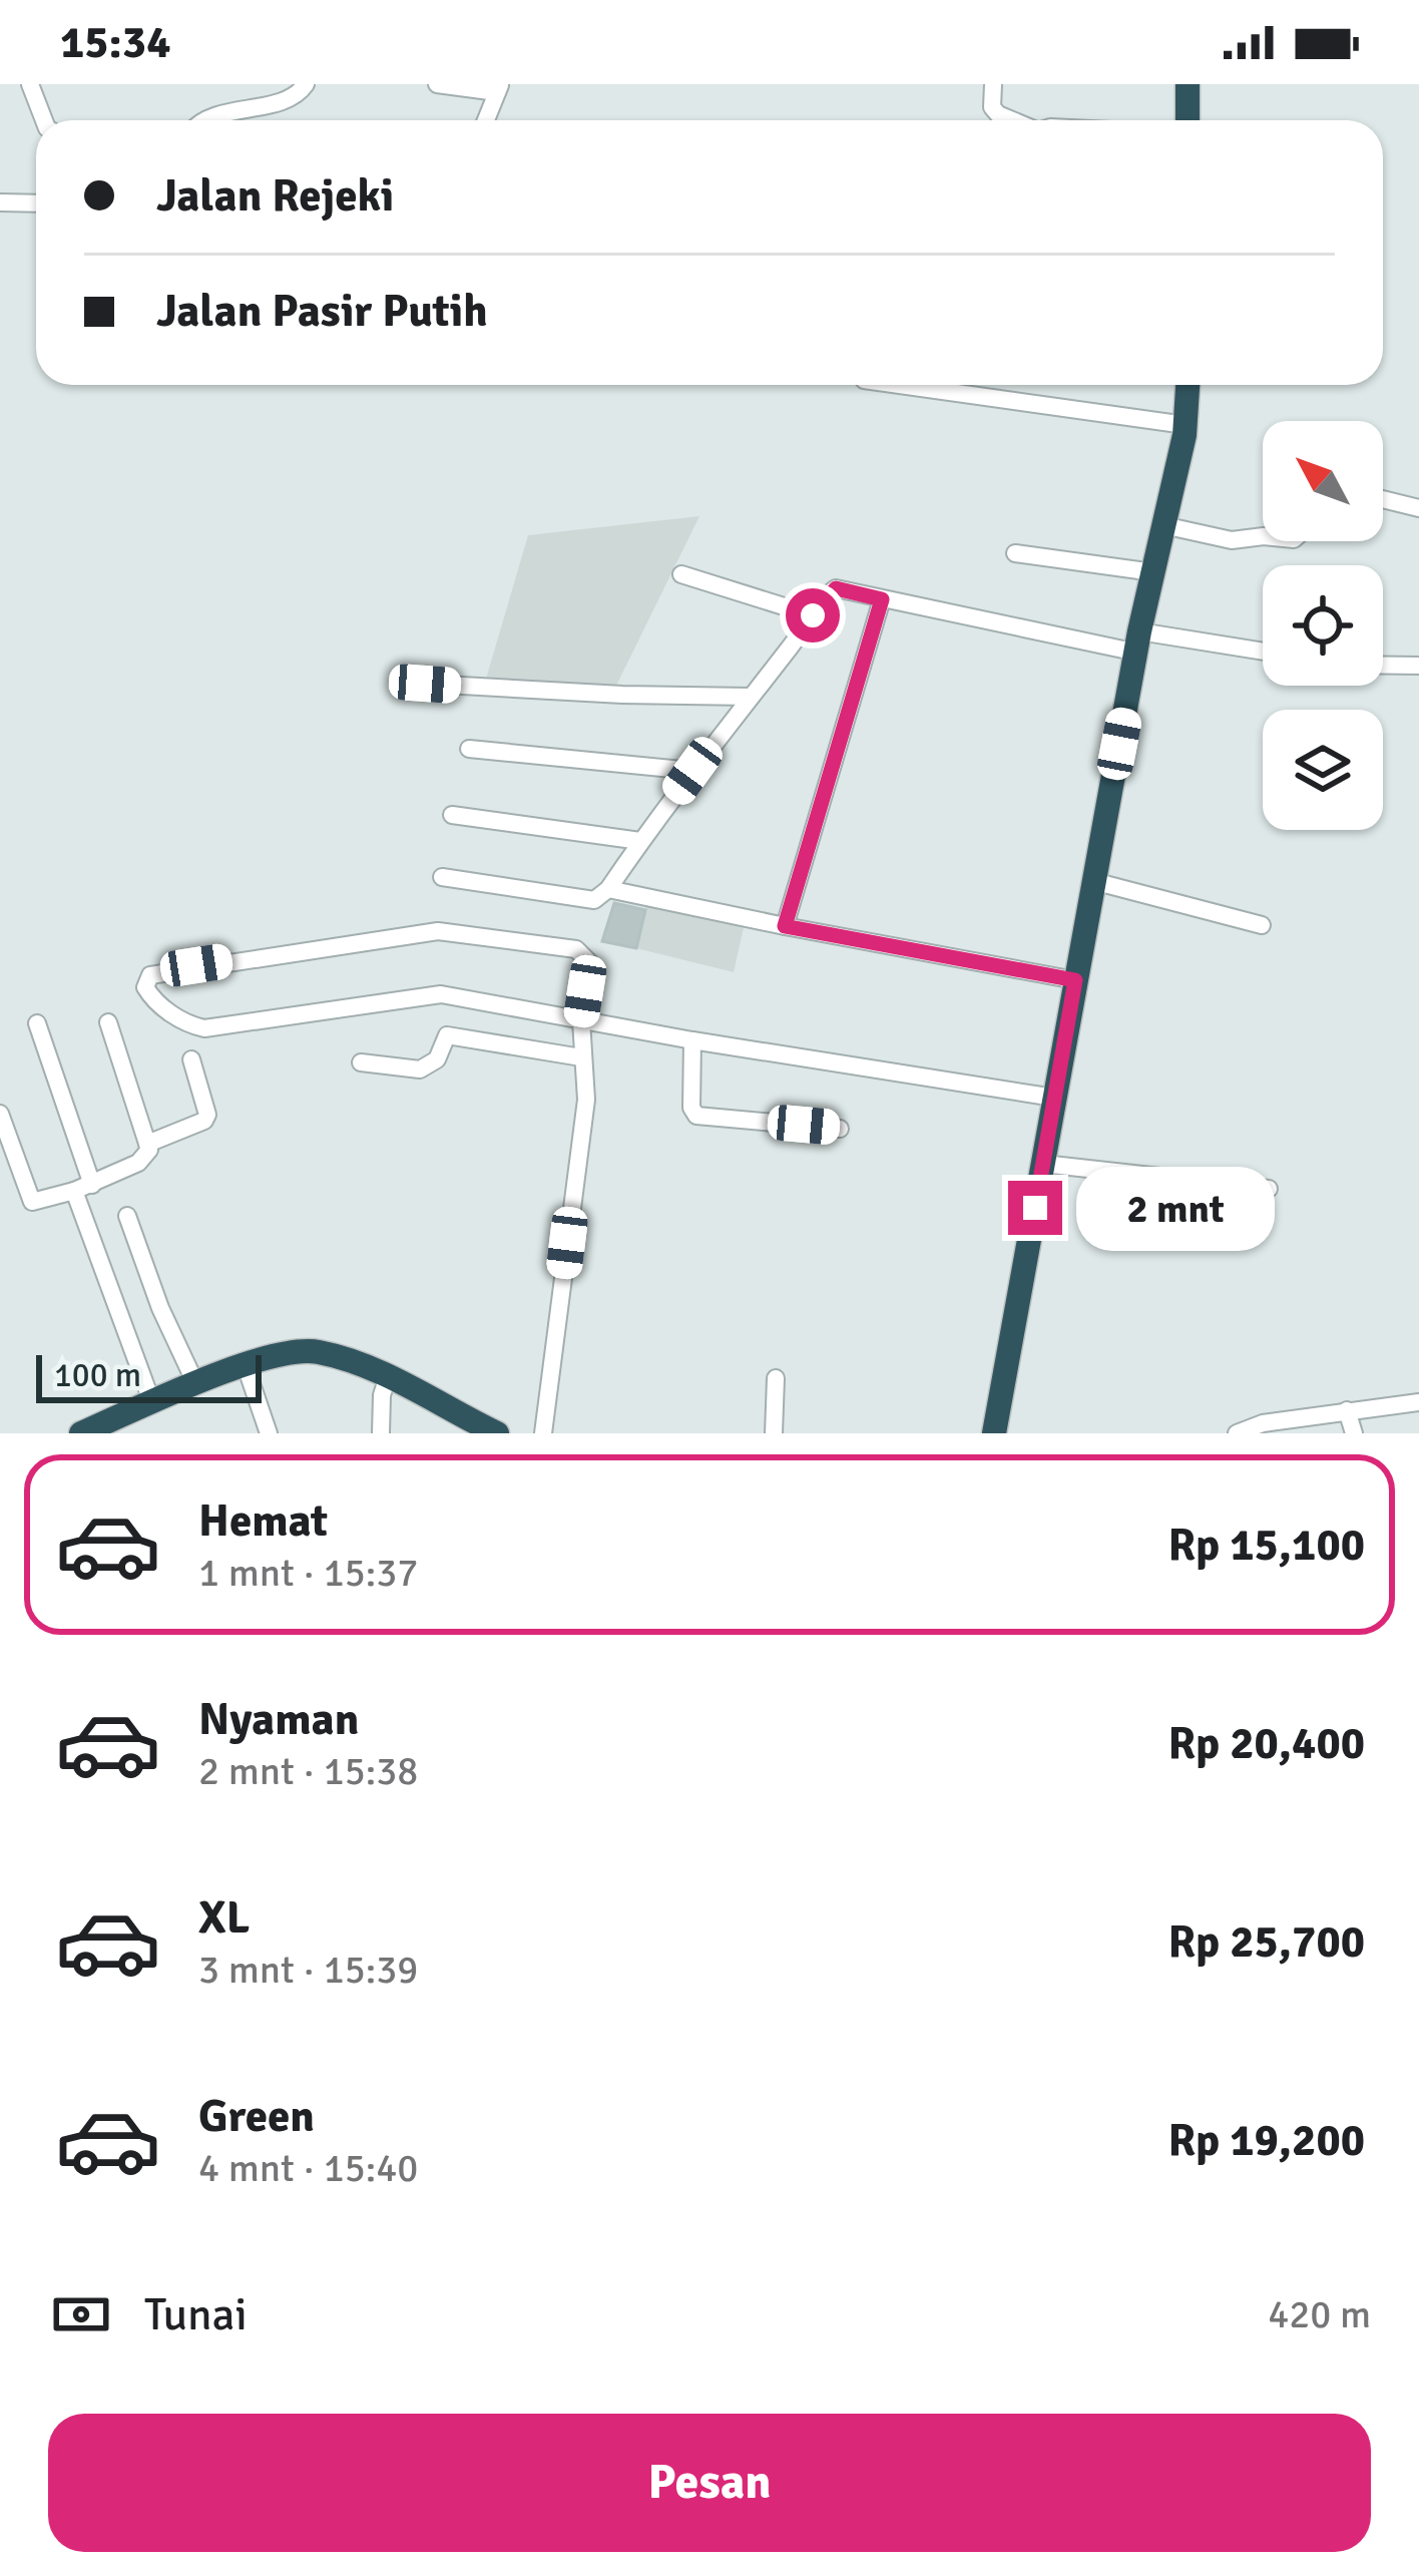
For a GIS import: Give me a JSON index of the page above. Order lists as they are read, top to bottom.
{
  "scale_bar": "100 m",
  "north": "top left",
  "page": {
    "status": "15:34",
    "banner": ["Jalan Rejeki", "Jalan Pasir Putih"],
    "bubble": "2 mnt",
    "scale": "100 m",
    "list": [
      {
        "name": "Hemat",
        "note": "1 mnt · 15:37",
        "value": "Rp 15,100"
      },
      {
        "name": "Nyaman",
        "note": "2 mnt · 15:38",
        "value": "Rp 20,400"
      },
      {
        "name": "XL",
        "note": "3 mnt · 15:39",
        "value": "Rp 25,700"
      },
      {
        "name": "Green",
        "note": "4 mnt · 15:40",
        "value": "Rp 19,200"
      }
    ],
    "pay": ["Tunai", "420 m"],
    "buttons": "Pesan"
  }
}
